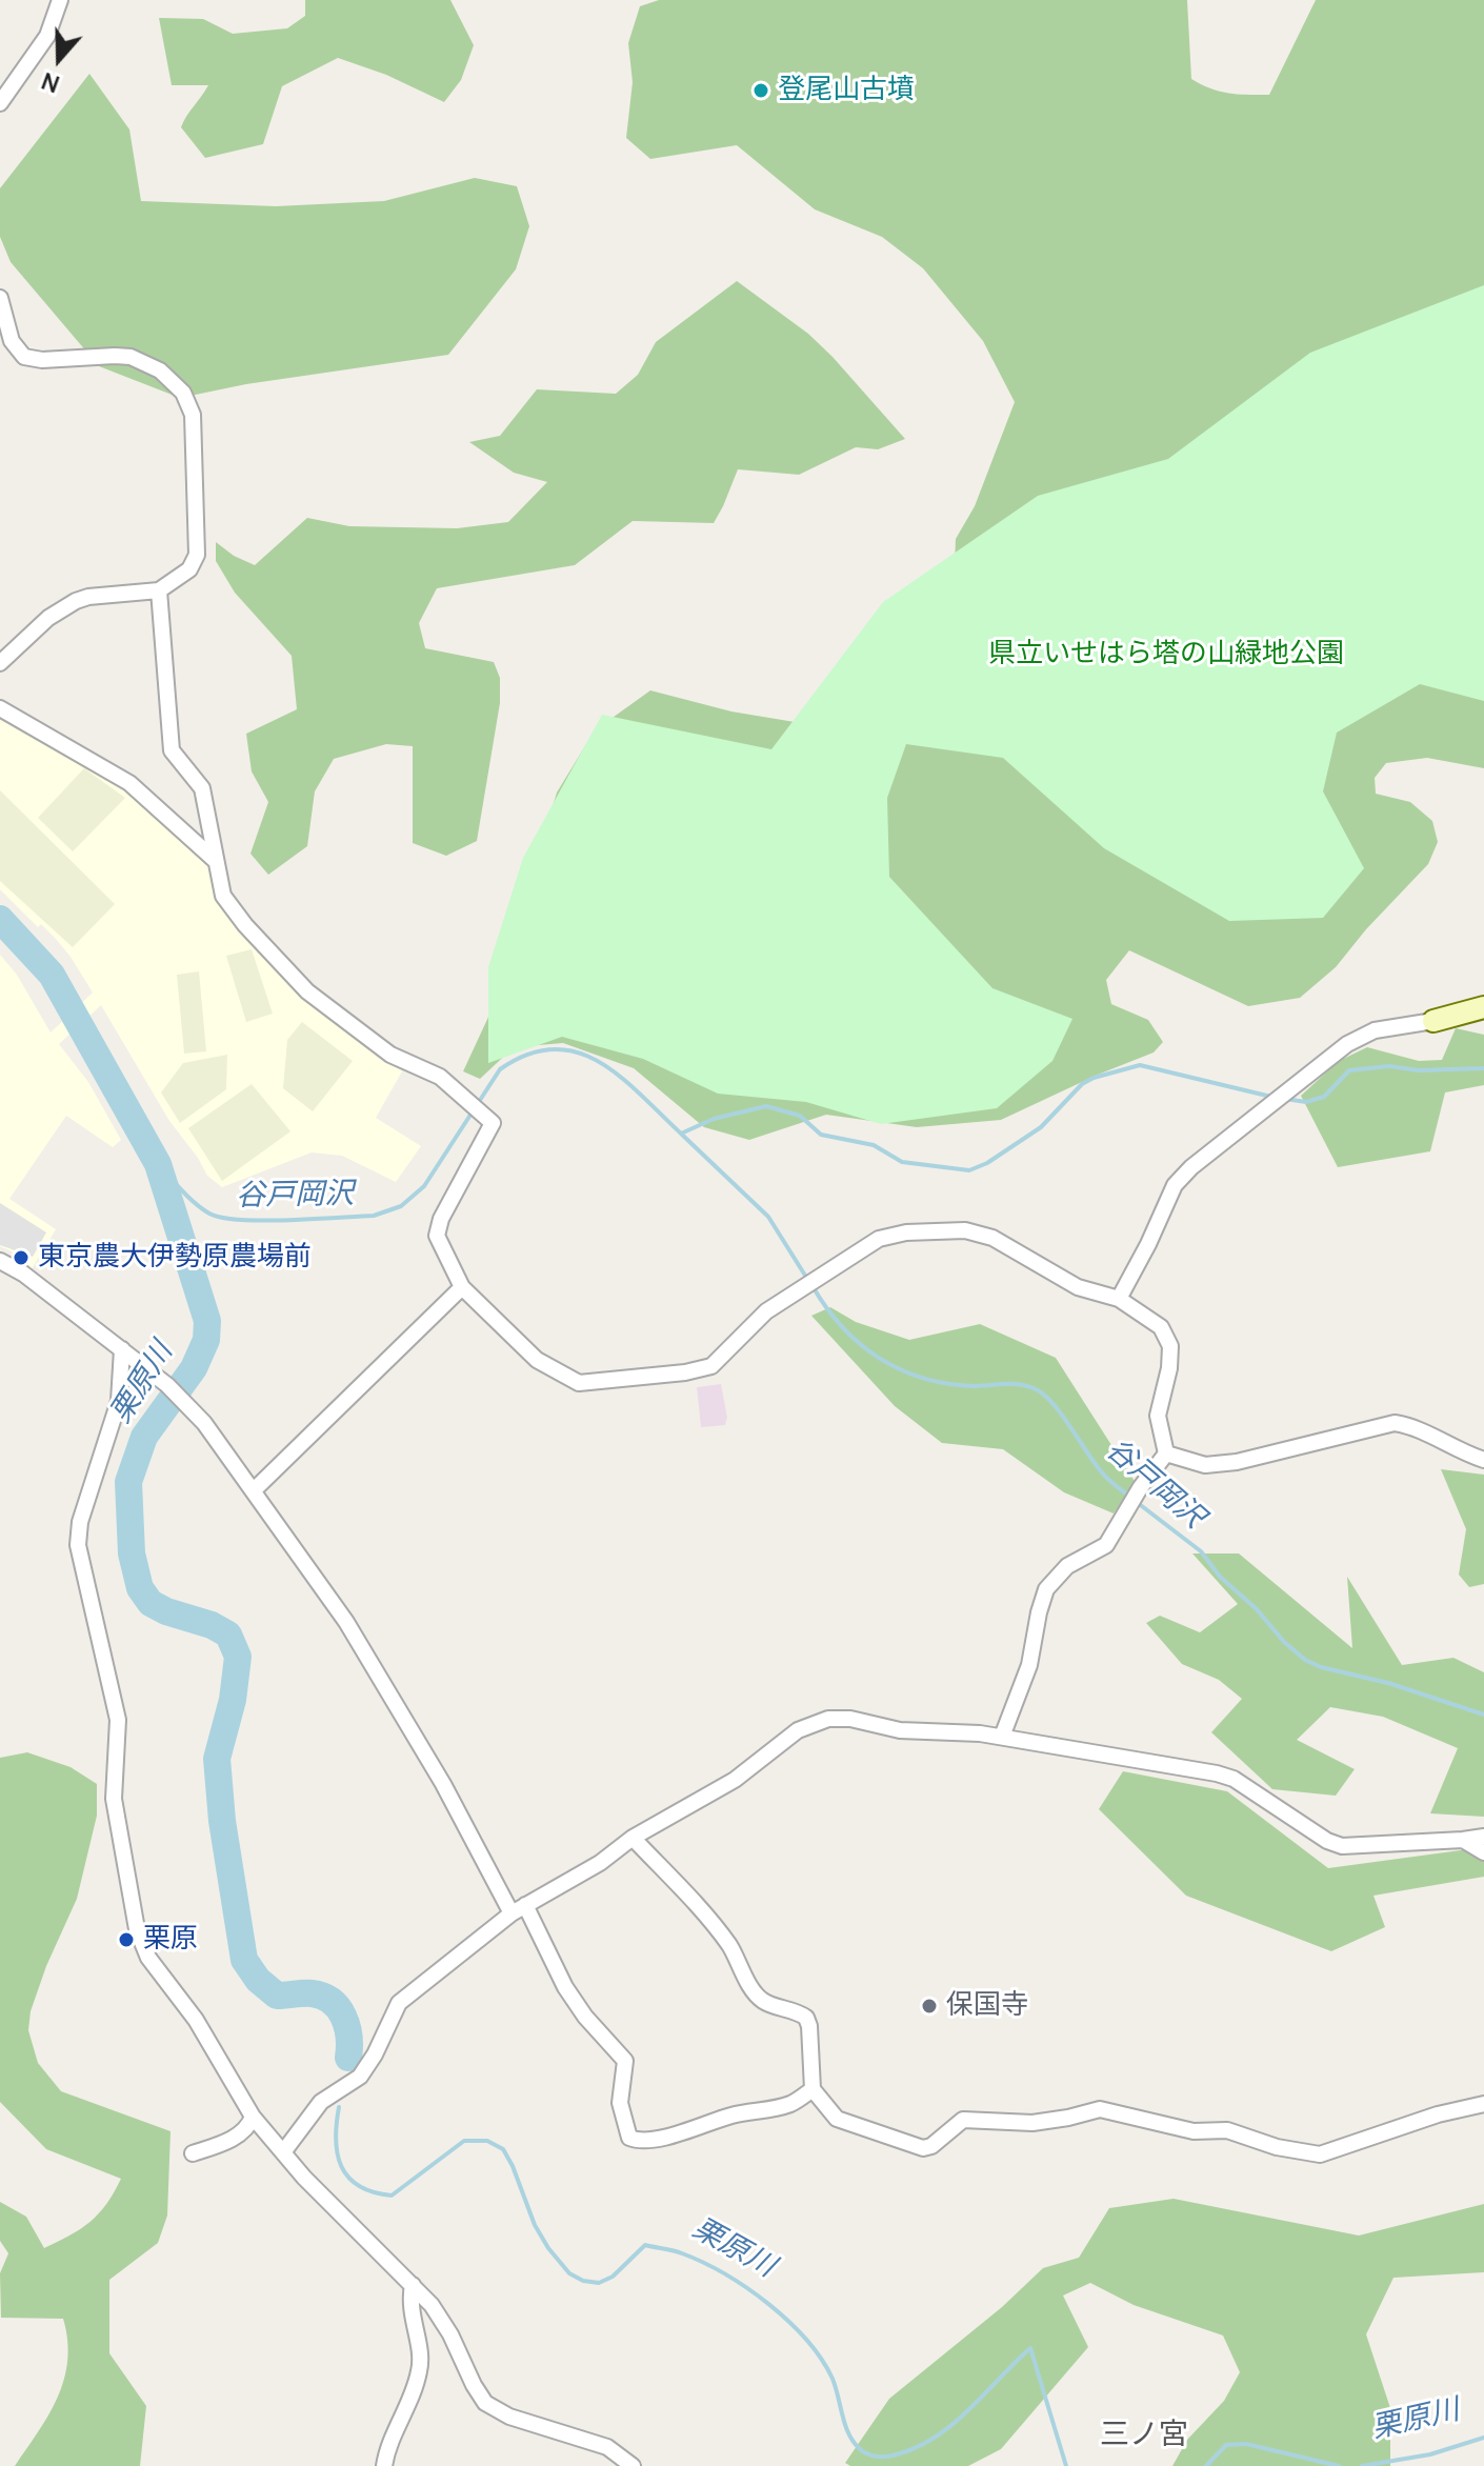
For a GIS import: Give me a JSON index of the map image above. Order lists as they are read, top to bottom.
{
  "districts": ["三ノ宮"],
  "water": ["谷戸岡沢", "栗原川"],
  "parks": ["県立いせはら塔の山緑地公園"],
  "places": [
    "登尾山古墳",
    "東京農大伊勢原農場前",
    "栗原",
    "保国寺"
  ],
  "north": "bottom"
}
